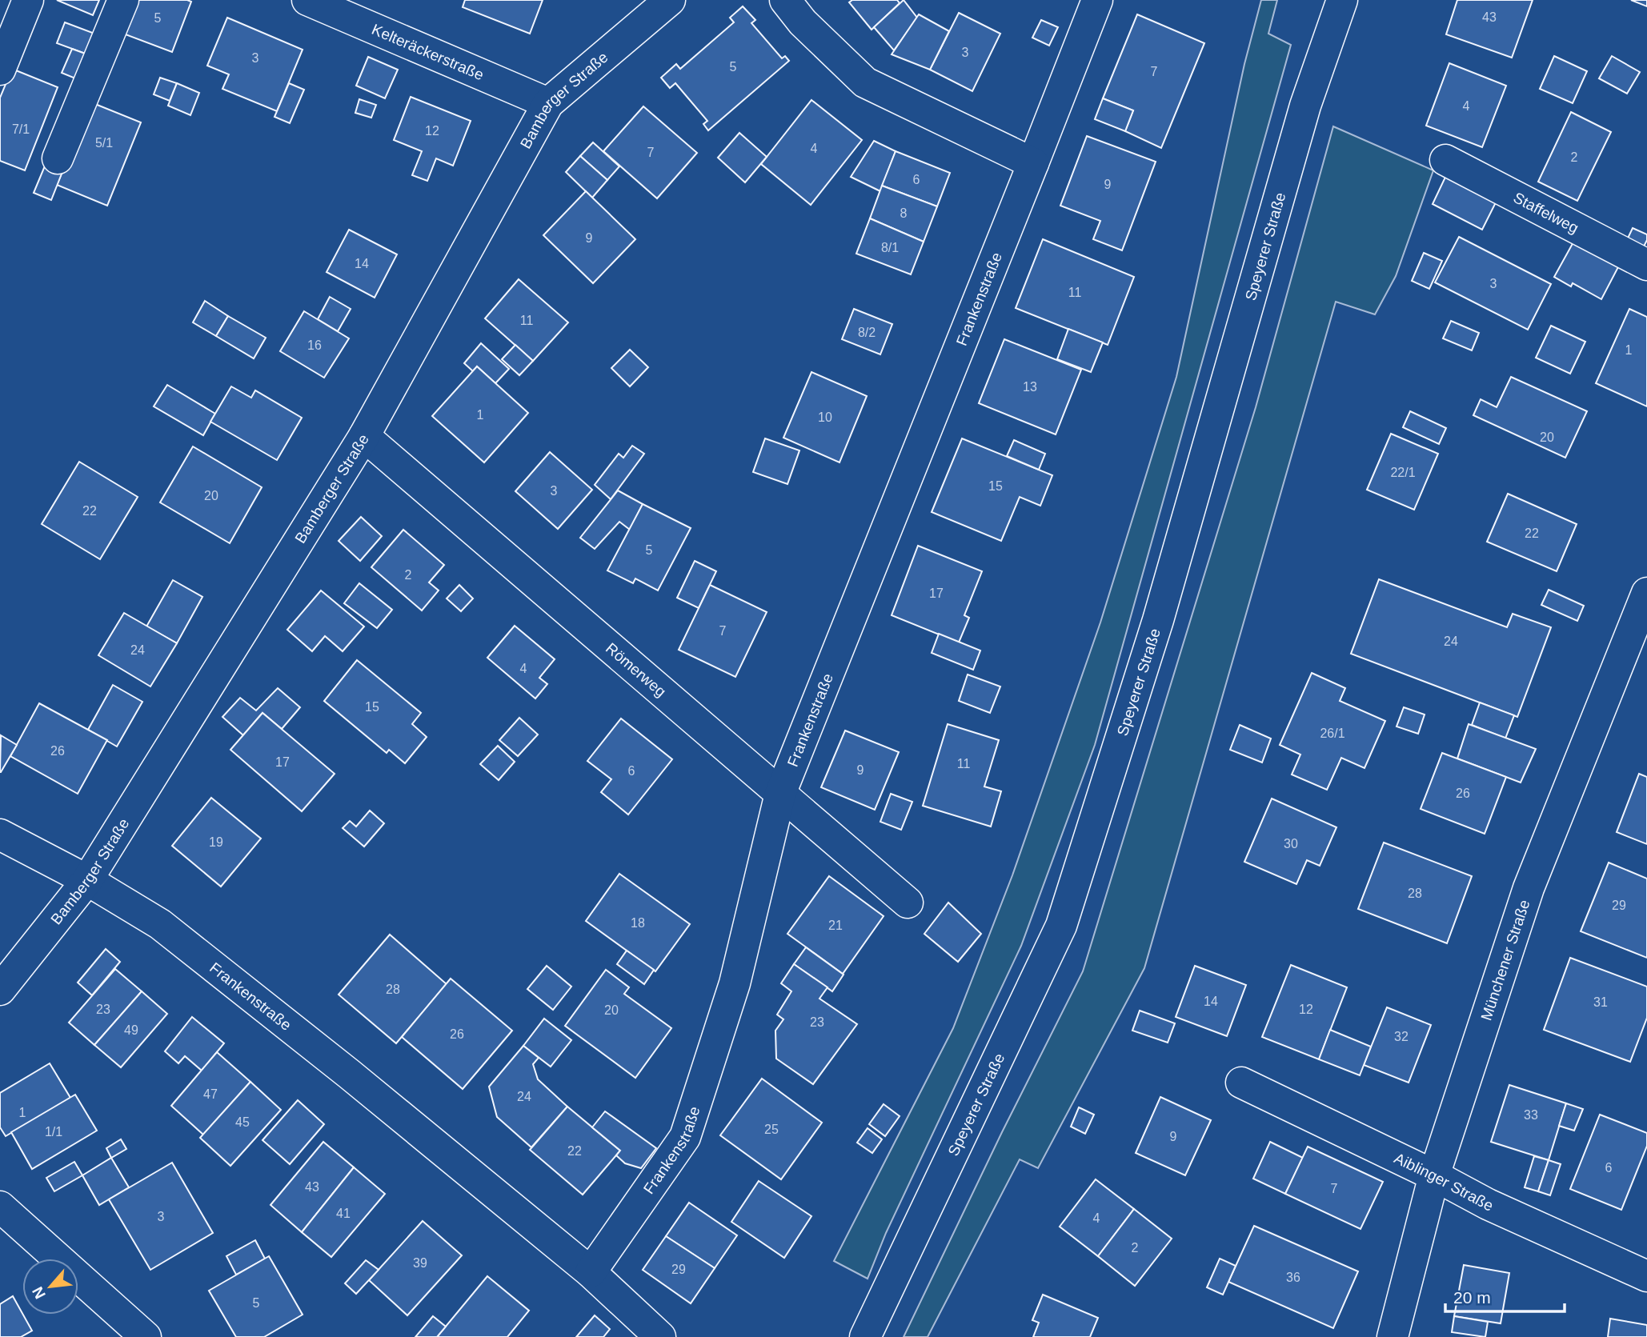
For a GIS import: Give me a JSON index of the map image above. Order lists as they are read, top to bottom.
{
  "streets": {
    "street": [
      "Kelteräckerstraße",
      "Bamberger Straße",
      "Staffelweg",
      "Speyerer Straße",
      "Frankenstraße",
      "Römerweg",
      "Münchener Straße",
      "Aiblinger Straße"
    ]
  },
  "crossings": [
    ["Kelteräckerstraße", "Bamberger Straße"],
    ["Bamberger Straße", "Frankenstraße"],
    ["Bamberger Straße", "Römerweg"],
    ["Frankenstraße", "Römerweg"],
    ["Münchener Straße", "Aiblinger Straße"]
  ],
  "house_numbers": [
    "43",
    "5",
    "3",
    "3",
    "5",
    "7",
    "4",
    "7/1",
    "12",
    "5/1",
    "4",
    "7",
    "2",
    "6",
    "9",
    "8",
    "9",
    "8/1",
    "14",
    "3",
    "11",
    "11",
    "8/2",
    "16",
    "1",
    "13",
    "1",
    "10",
    "20",
    "22/1",
    "15",
    "3",
    "20",
    "22",
    "22",
    "5",
    "2",
    "17",
    "7",
    "24",
    "24",
    "4",
    "15",
    "26/1",
    "26",
    "17",
    "11",
    "9",
    "6",
    "26",
    "19",
    "30",
    "28",
    "29",
    "18",
    "21",
    "28",
    "14",
    "31",
    "23",
    "12",
    "20",
    "23",
    "49",
    "26",
    "32",
    "47",
    "24",
    "1",
    "33",
    "45",
    "25",
    "1/1",
    "9",
    "22",
    "6",
    "43",
    "7",
    "41",
    "3",
    "4",
    "2",
    "39",
    "29",
    "36",
    "5"
  ],
  "scale_bar": "20 m",
  "north": "bottom left"
}
